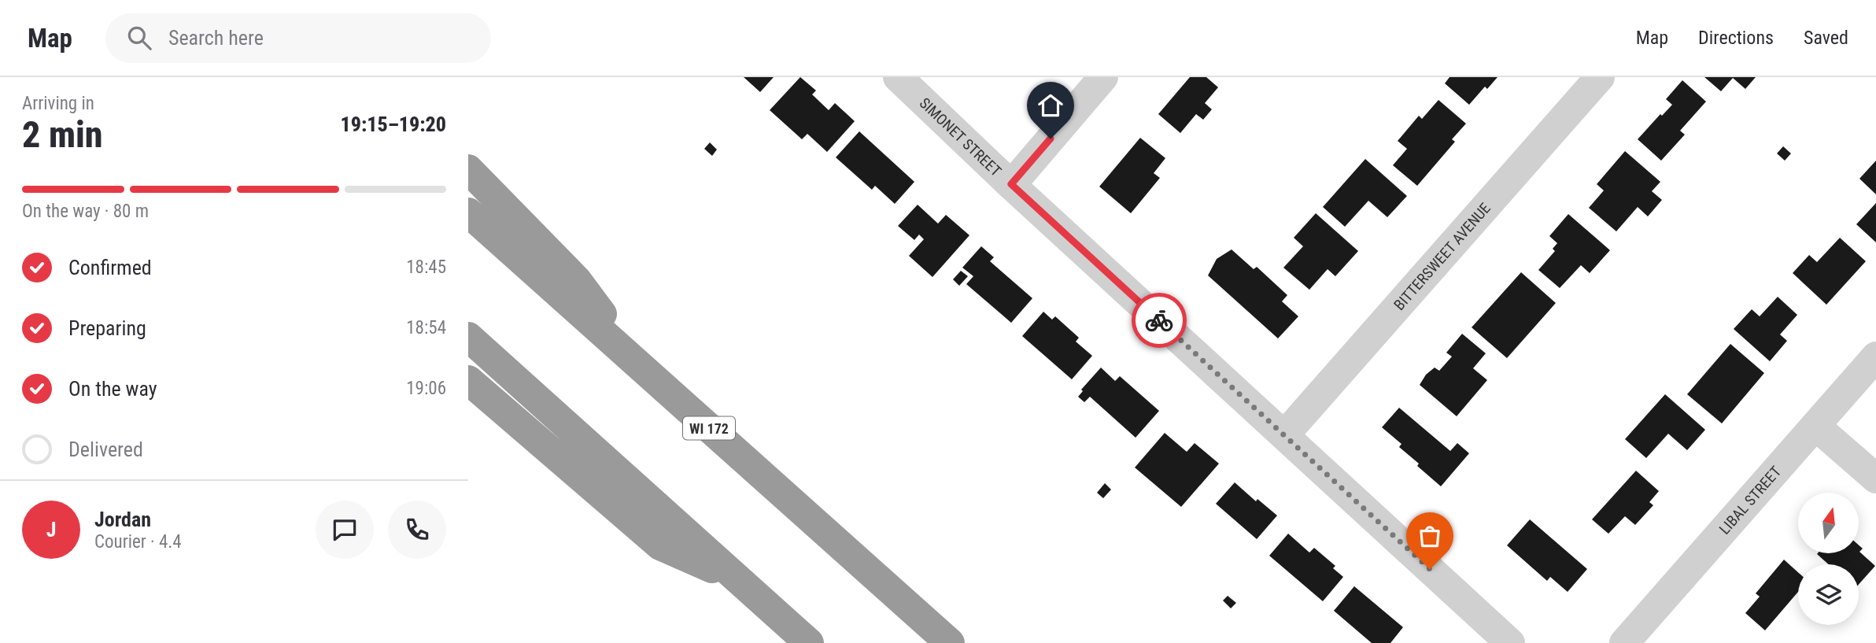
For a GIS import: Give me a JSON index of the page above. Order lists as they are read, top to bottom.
{
  "streets": {
    "highway": ["WI 172"],
    "street": ["SIMONET STREET", "BITTERSWEET AVENUE", "LIBAL STREET"]
  },
  "crossings": [
    ["SIMONET STREET", "BITTERSWEET AVENUE"]
  ],
  "north": "top",
  "page": {
    "header": "Map",
    "search": "Search here",
    "nav": ["Map", "Directions", "Saved"],
    "heading": ["2 min", "Arriving in", "19:15–19:20"],
    "panel": ["Jordan", "Courier · 4.4"],
    "bar": "On the way · 80 m",
    "list": [
      ["Confirmed", "18:45"],
      ["Preparing", "18:54"],
      ["On the way", "19:06"],
      "Delivered"
    ],
    "round": "J"
  }
}
